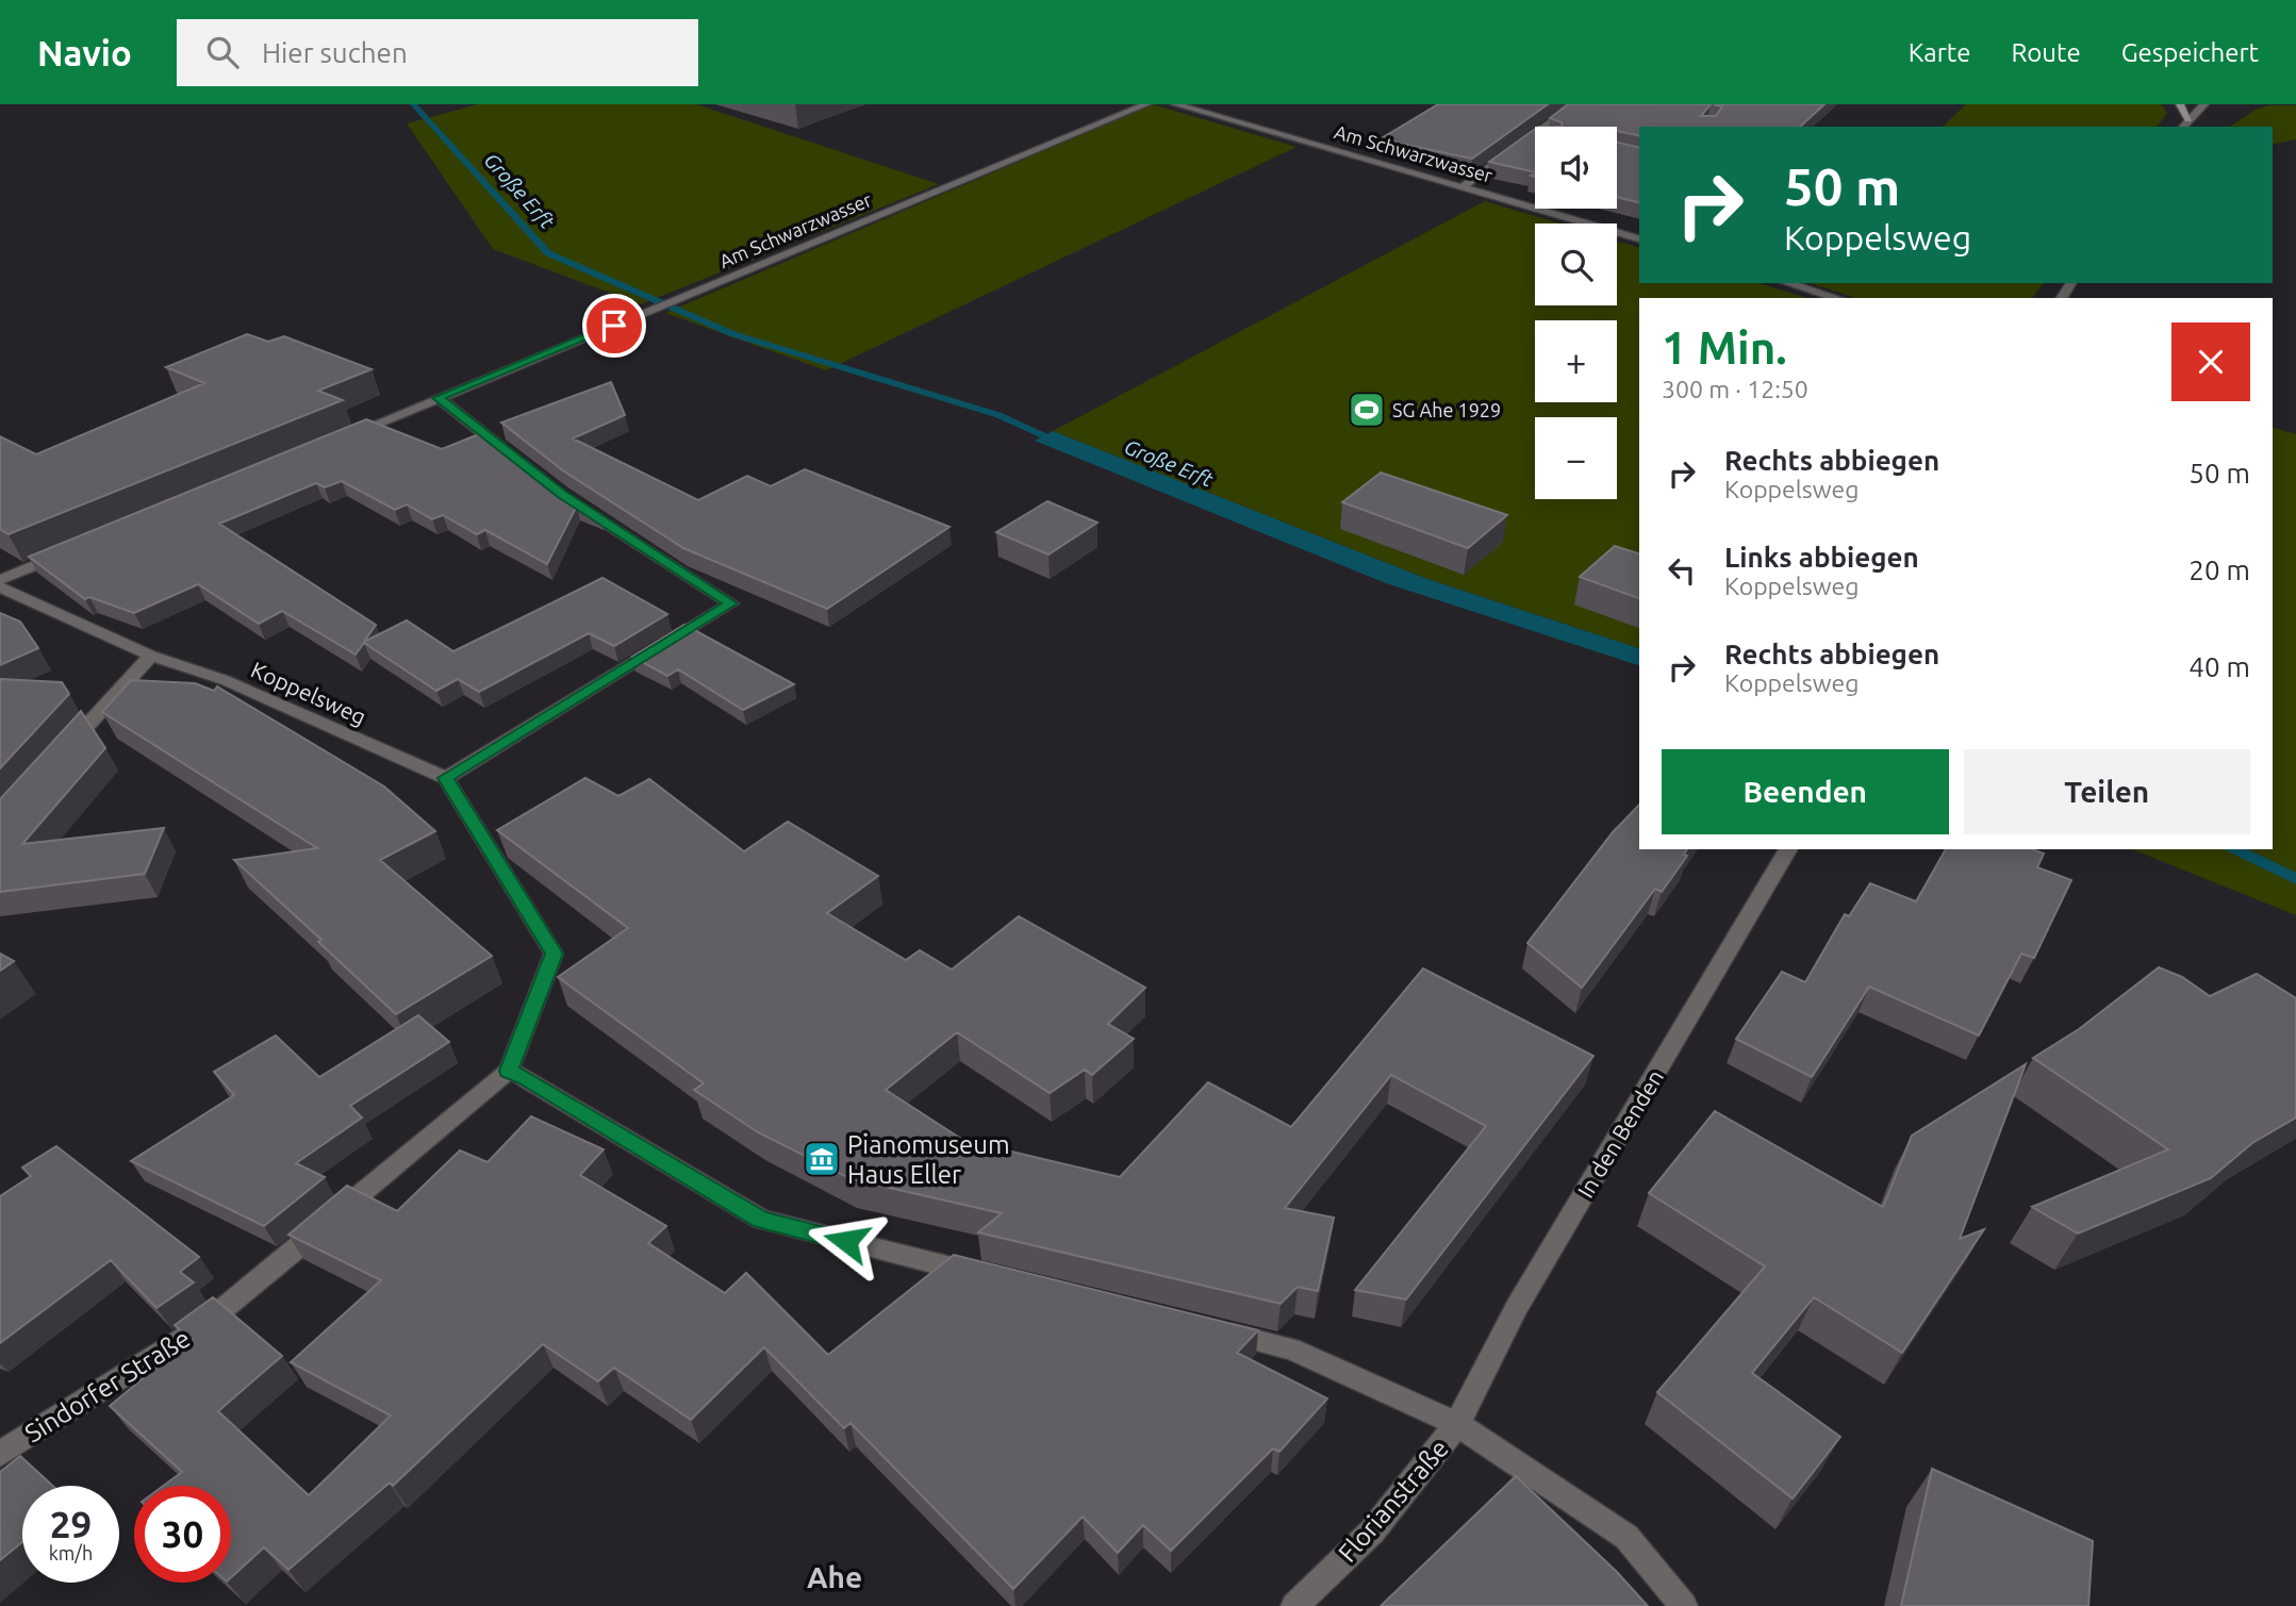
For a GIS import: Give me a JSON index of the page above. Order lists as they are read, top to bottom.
{
  "streets": {
    "street": [
      "Am Schwarzwasser",
      "Koppelsweg",
      "In den Benden",
      "Sindorfer Straße",
      "Florianstraße"
    ]
  },
  "crossings": [
    ["In den Benden", "Florianstraße"]
  ],
  "districts": ["Ahe"],
  "water": ["Große Erft"],
  "places": {
    "sports": ["SG Ahe 1929"],
    "museum": ["Pianomuseum Haus Eller"]
  },
  "page": {
    "header": "Navio",
    "search": "Hier suchen",
    "nav": ["Karte", "Route", "Gespeichert"],
    "map_buttons": ["+", "−"],
    "turn": ["50 m", "Koppelsweg"],
    "heading": ["1 Min.", "300 m · 12:50"],
    "list": [
      {
        "name": "Rechts abbiegen",
        "note": "Koppelsweg",
        "value": "50 m"
      },
      {
        "name": "Links abbiegen",
        "note": "Koppelsweg",
        "value": "20 m"
      },
      {
        "name": "Rechts abbiegen",
        "note": "Koppelsweg",
        "value": "40 m"
      }
    ],
    "buttons": ["Beenden", "Teilen"],
    "speed": "29 km/h",
    "limit": "30"
  }
}
